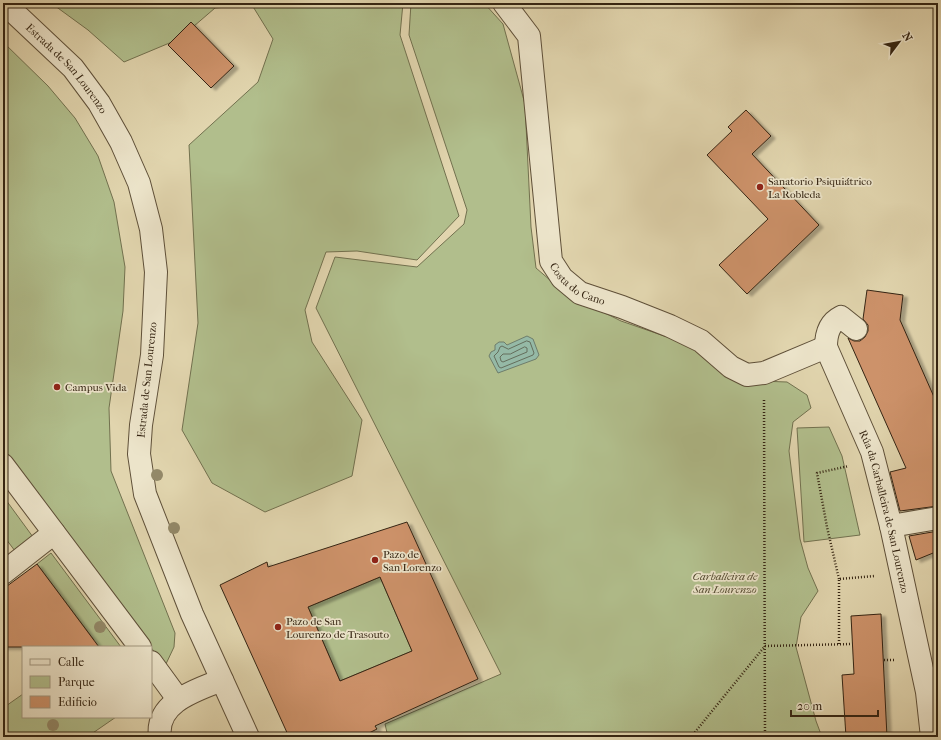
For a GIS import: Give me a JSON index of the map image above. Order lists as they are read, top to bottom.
{
  "streets": {
    "street": ["Estrada de San Lourenzo", "Costa do Cano", "Rúa da Carballeira de San Lourenzo"]
  },
  "crossings": [
    ["Costa do Cano", "Rúa da Carballeira de San Lourenzo"]
  ],
  "parks": ["Carballeira de San Lourenzo"],
  "places": [
    "Sanatorio Psiquiátrico La Robleda",
    "Campus Vida",
    "Pazo de San Lorenzo",
    "Pazo de San Lourenzo de Trasouto"
  ],
  "legend": ["Calle", "Parque", "Edificio"],
  "scale_bar": "20 m",
  "north": "top right"
}
